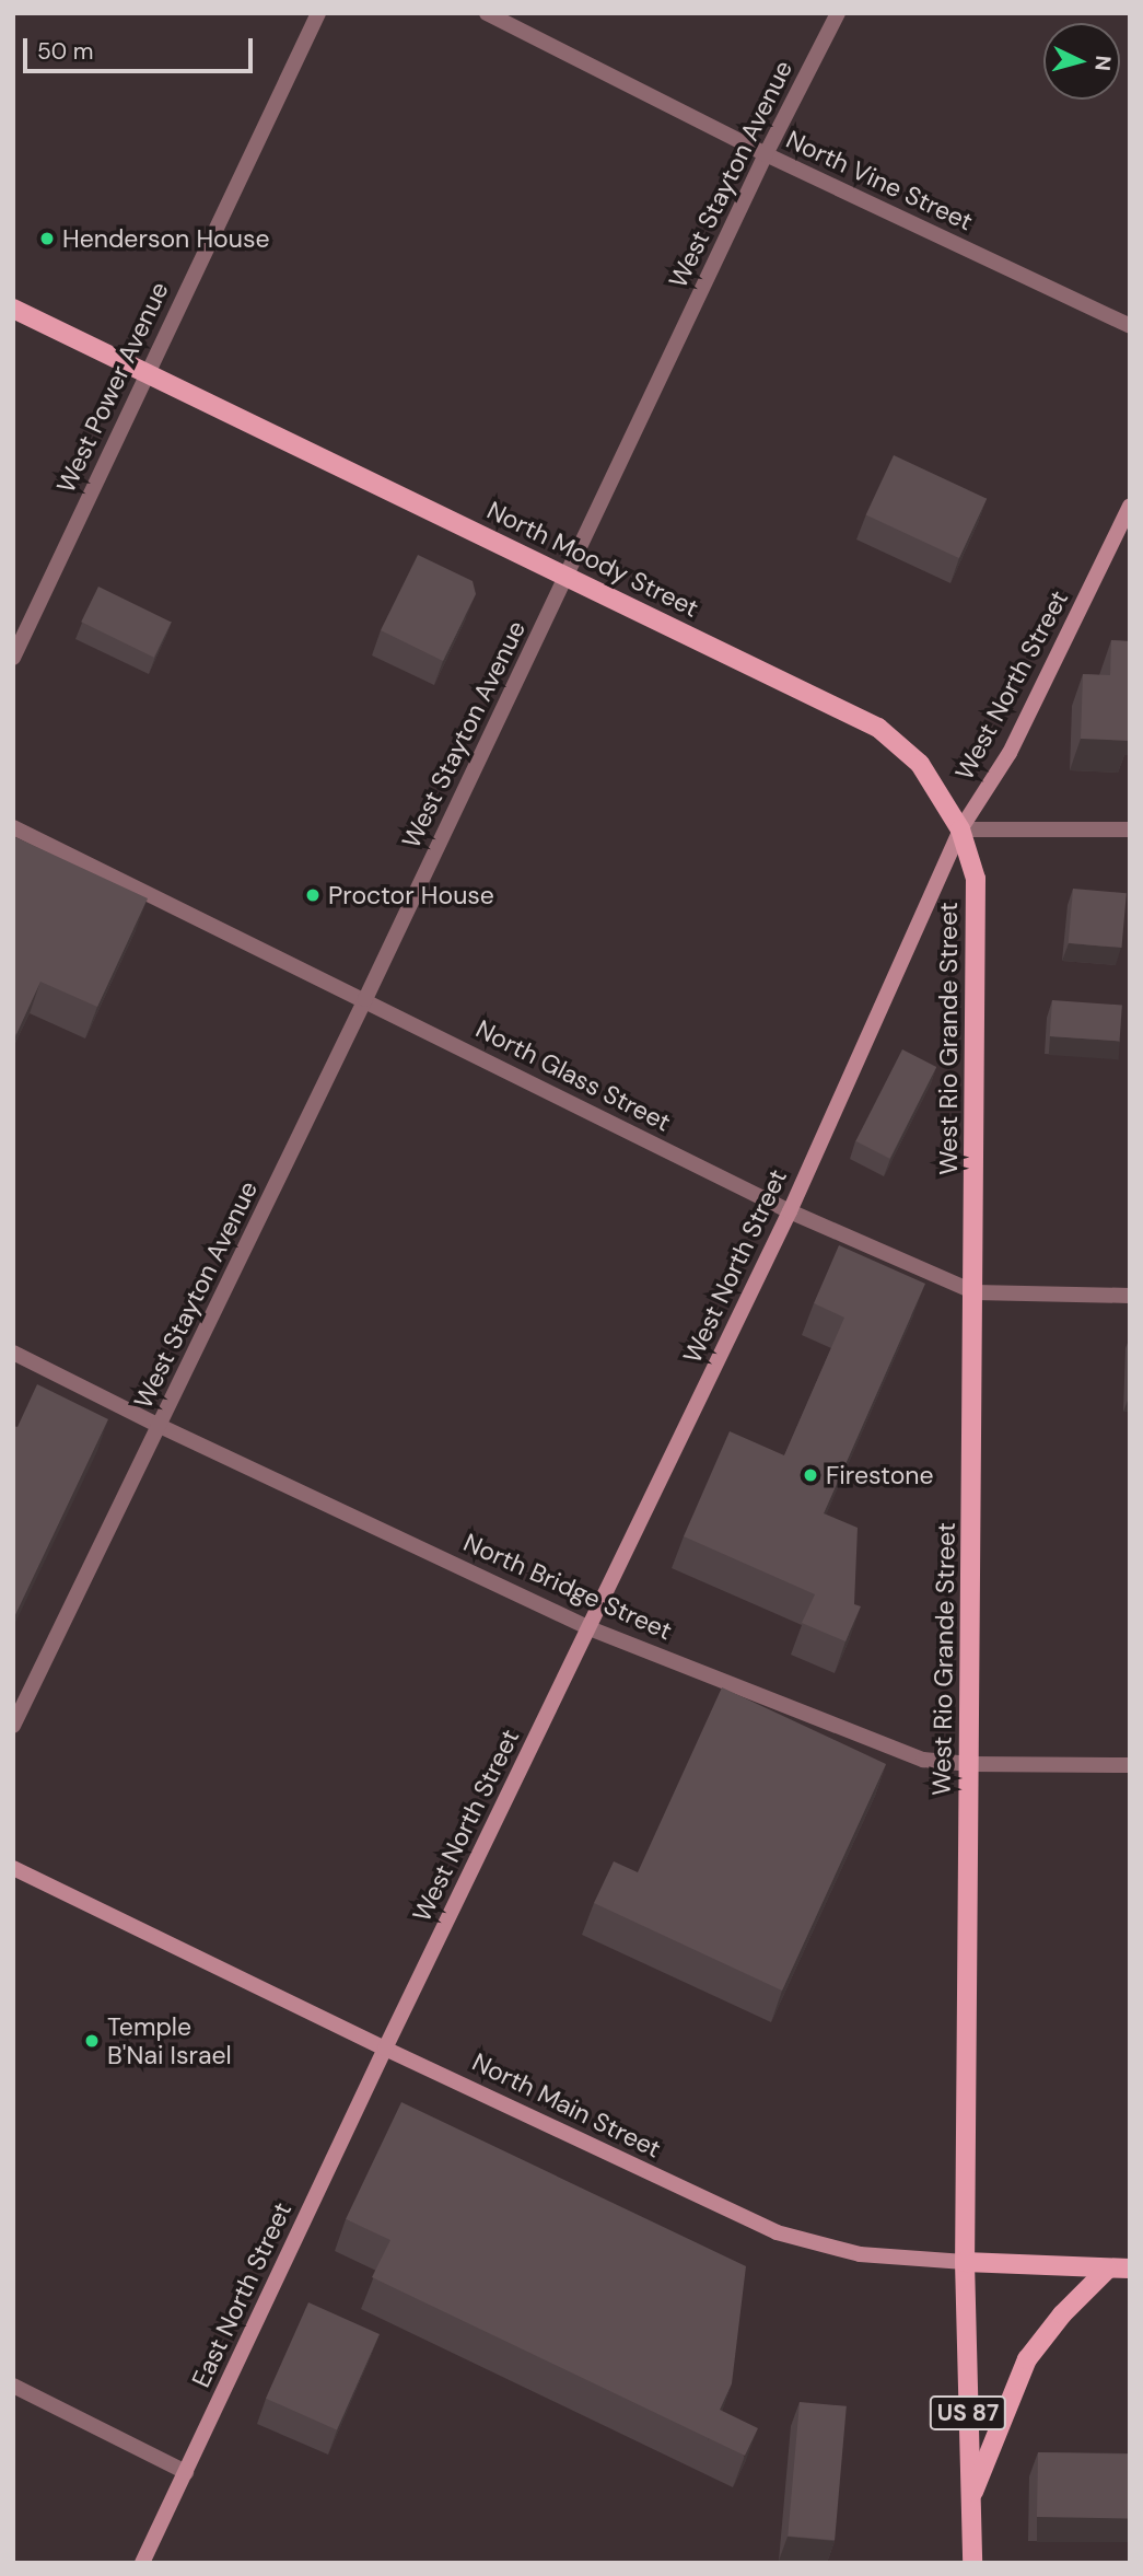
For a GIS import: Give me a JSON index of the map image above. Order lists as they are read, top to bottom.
{
  "streets": {
    "main road": [
      "North Moody Street",
      "West Rio Grande Street",
      "North Main Street",
      "US 87"
    ],
    "street": [
      "West Stayton Avenue",
      "North Vine Street",
      "West Power Avenue",
      "West North Street",
      "North Glass Street",
      "North Bridge Street",
      "East North Street"
    ]
  },
  "crossings": [
    ["West Stayton Avenue", "North Vine Street"],
    ["West Stayton Avenue", "North Moody Street"],
    ["West Stayton Avenue", "North Glass Street"],
    ["West Stayton Avenue", "North Bridge Street"],
    ["West Power Avenue", "North Moody Street"],
    ["North Moody Street", "West North Street"],
    ["North Moody Street", "West Rio Grande Street"],
    ["West North Street", "West Rio Grande Street"],
    ["West North Street", "North Glass Street"],
    ["West North Street", "North Bridge Street"],
    ["West North Street", "North Main Street"],
    ["West North Street", "East North Street"],
    ["West Rio Grande Street", "North Glass Street"],
    ["West Rio Grande Street", "North Bridge Street"],
    ["West Rio Grande Street", "North Main Street"],
    ["West Rio Grande Street", "US 87"],
    ["North Main Street", "East North Street"],
    ["North Main Street", "US 87"]
  ],
  "places": [
    "Henderson House",
    "Proctor House",
    "Firestone",
    "Temple B'Nai Israel"
  ],
  "scale_bar": "50 m",
  "north": "right"
}
